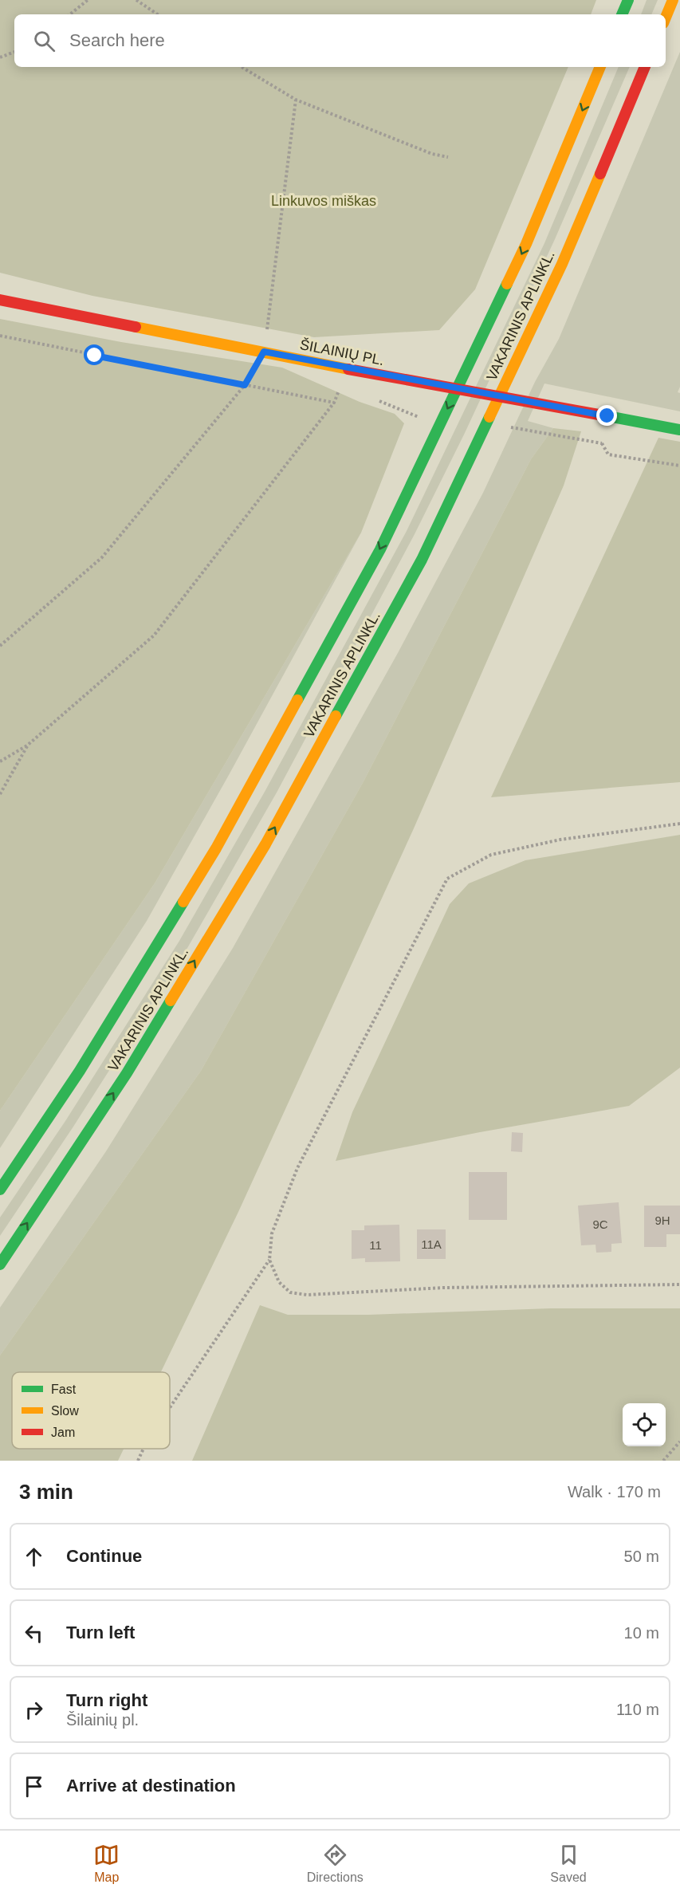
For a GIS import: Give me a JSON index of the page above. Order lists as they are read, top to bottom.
{
  "streets": {
    "main road": ["VAKARINIS APLINKL.", "ŠILAINIŲ PL."]
  },
  "parks": ["Linkuvos miškas"],
  "house_numbers": [
    "9H",
    "9C",
    "11A",
    "11"
  ],
  "legend": ["Fast", "Slow", "Jam"],
  "page": {
    "search": "Search here",
    "heading": ["3 min", "Walk · 170 m"],
    "list": [
      ["Continue", "50 m"],
      ["Turn left", "10 m"],
      ["Turn right", "Šilainių pl.", "110 m"],
      "Arrive at destination"
    ],
    "nav": ["Map", "Directions", "Saved"]
  }
}
